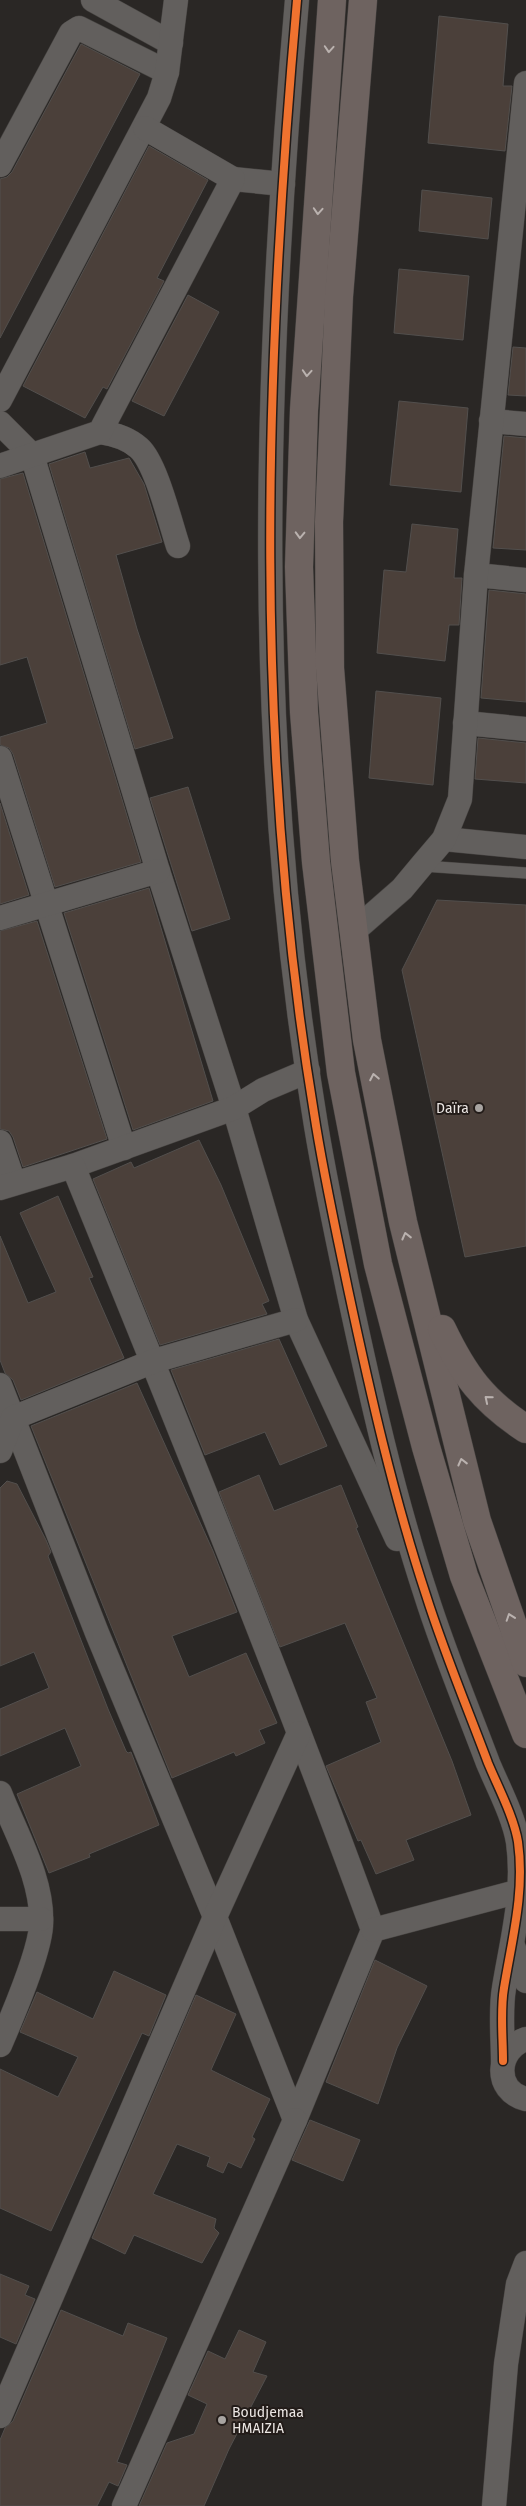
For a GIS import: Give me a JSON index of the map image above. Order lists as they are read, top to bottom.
{
  "places": ["Daïra", "Boudjemaa HMAIZIA"]
}
